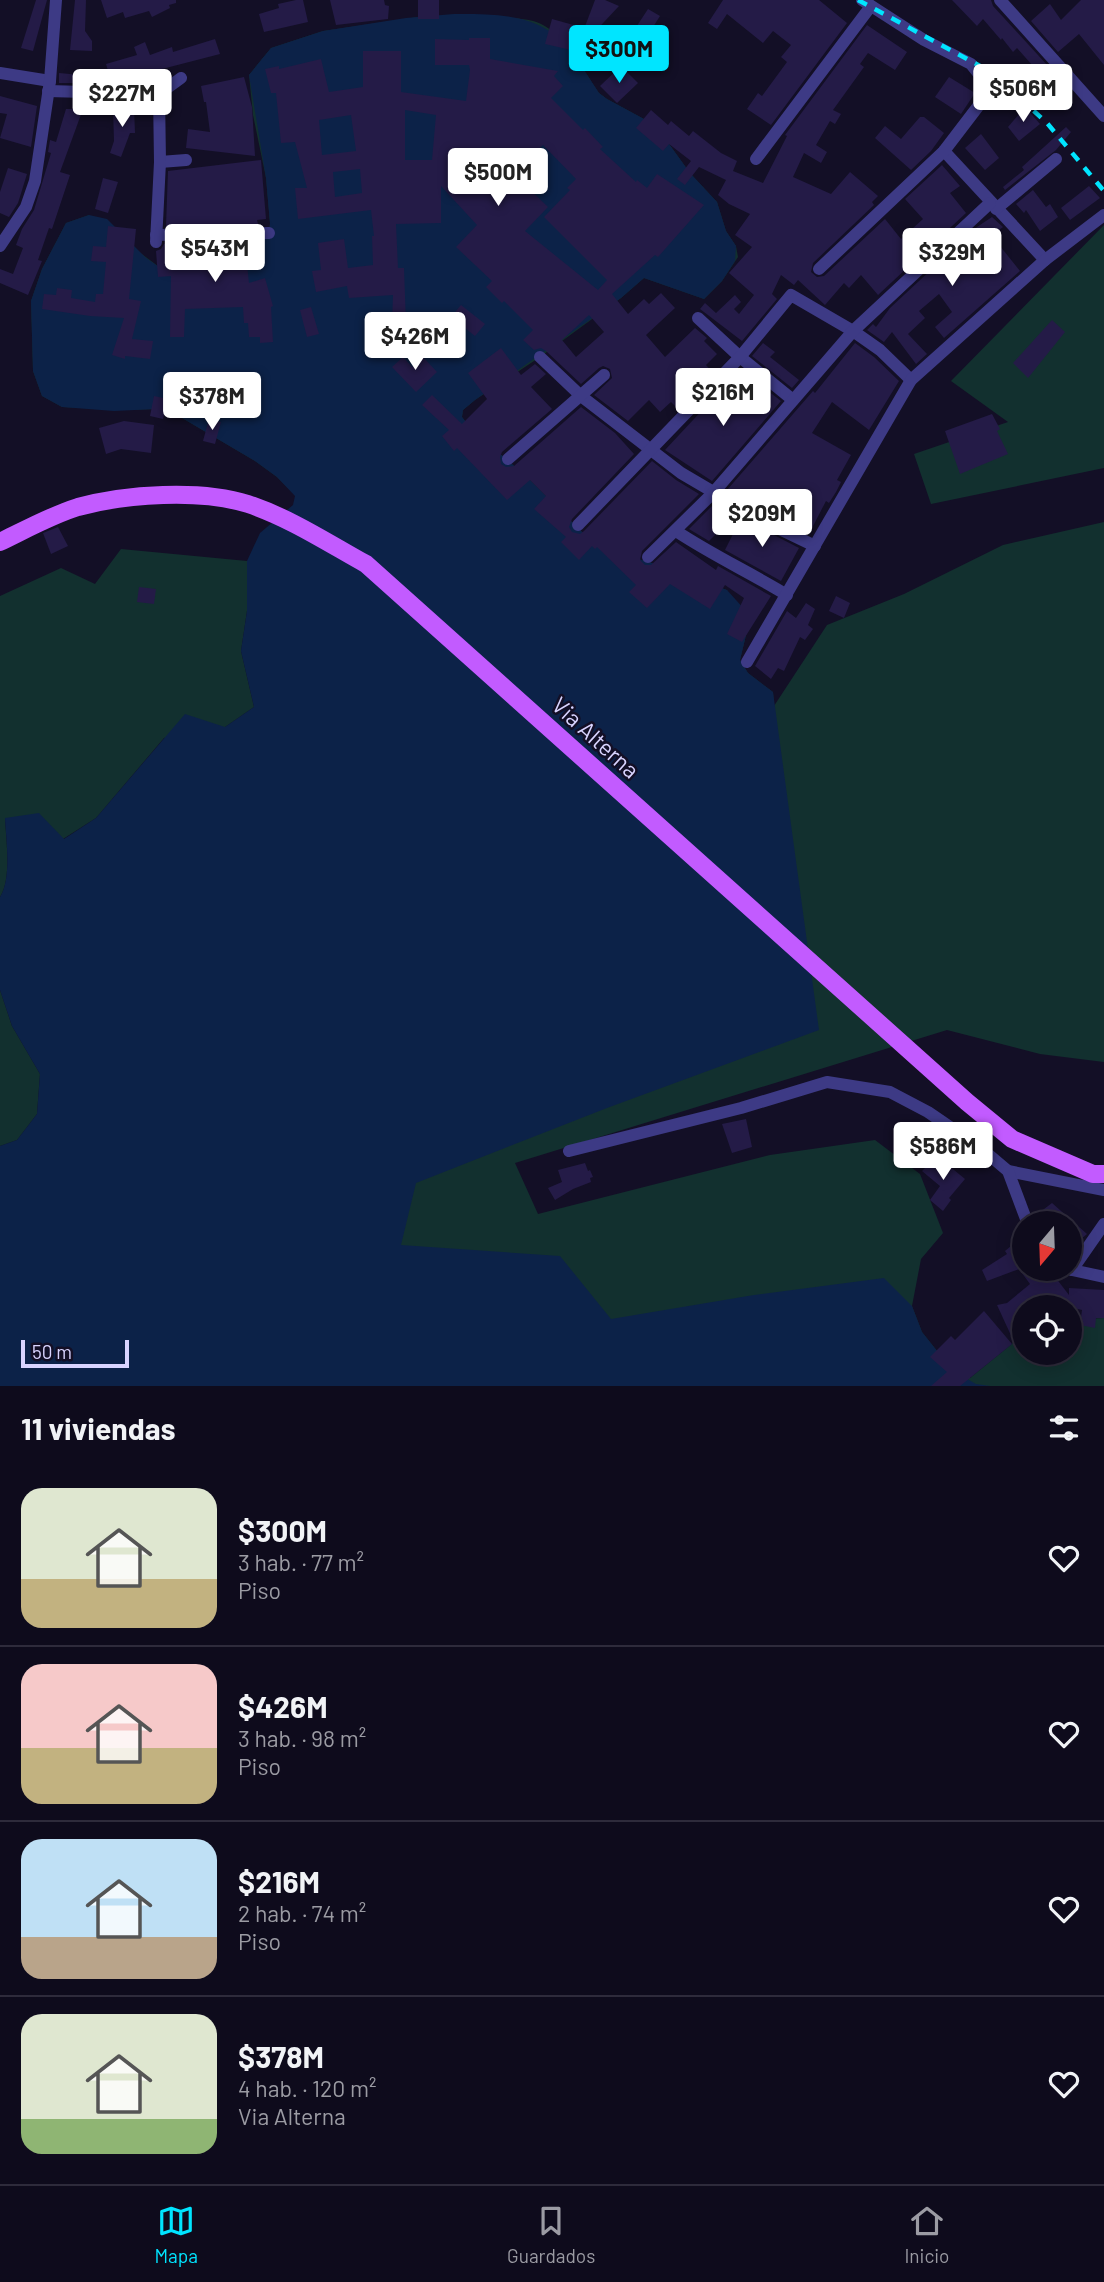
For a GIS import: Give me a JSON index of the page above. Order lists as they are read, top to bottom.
{
  "streets": {
    "main road": ["Via Alterna"]
  },
  "scale_bar": "50 m",
  "north": "bottom",
  "page": {
    "price": [
      "$300M",
      "$506M",
      "$227M",
      "$500M",
      "$543M",
      "$329M",
      "$426M",
      "$216M",
      "$378M",
      "$209M",
      "$586M"
    ],
    "scale": "50 m",
    "heading": "11 viviendas",
    "list": [
      {
        "name": "$300M",
        "note": "3 hab. · 77 m² · Piso"
      },
      {
        "name": "$426M",
        "note": "3 hab. · 98 m² · Piso"
      },
      {
        "name": "$216M",
        "note": "2 hab. · 74 m² · Piso"
      },
      {
        "name": "$378M",
        "note": "4 hab. · 120 m² · Via Alterna"
      }
    ],
    "tabs": ["Mapa", "Guardados", "Inicio"]
  }
}
